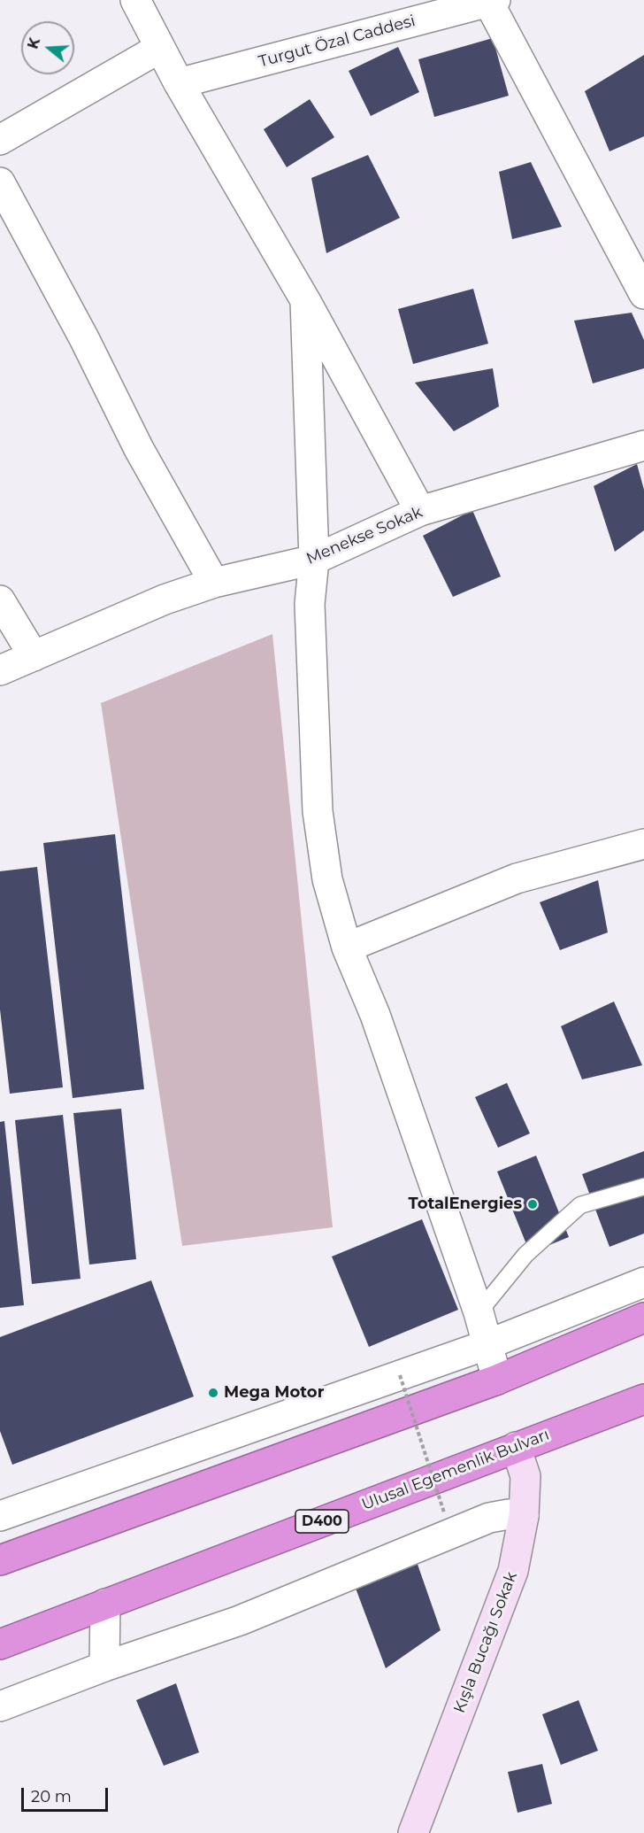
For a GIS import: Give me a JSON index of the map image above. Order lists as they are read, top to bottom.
{
  "streets": {
    "highway": ["Ulusal Egemenlik Bulvarı", "D400"],
    "street": ["Turgut Özal Caddesi", "Menekse Sokak", "Kışla Bucağı Sokak"]
  },
  "crossings": [
    ["Ulusal Egemenlik Bulvarı", "Kışla Bucağı Sokak"]
  ],
  "places": ["TotalEnergies", "Mega Motor"],
  "scale_bar": "20 m",
  "north": "left"
}
